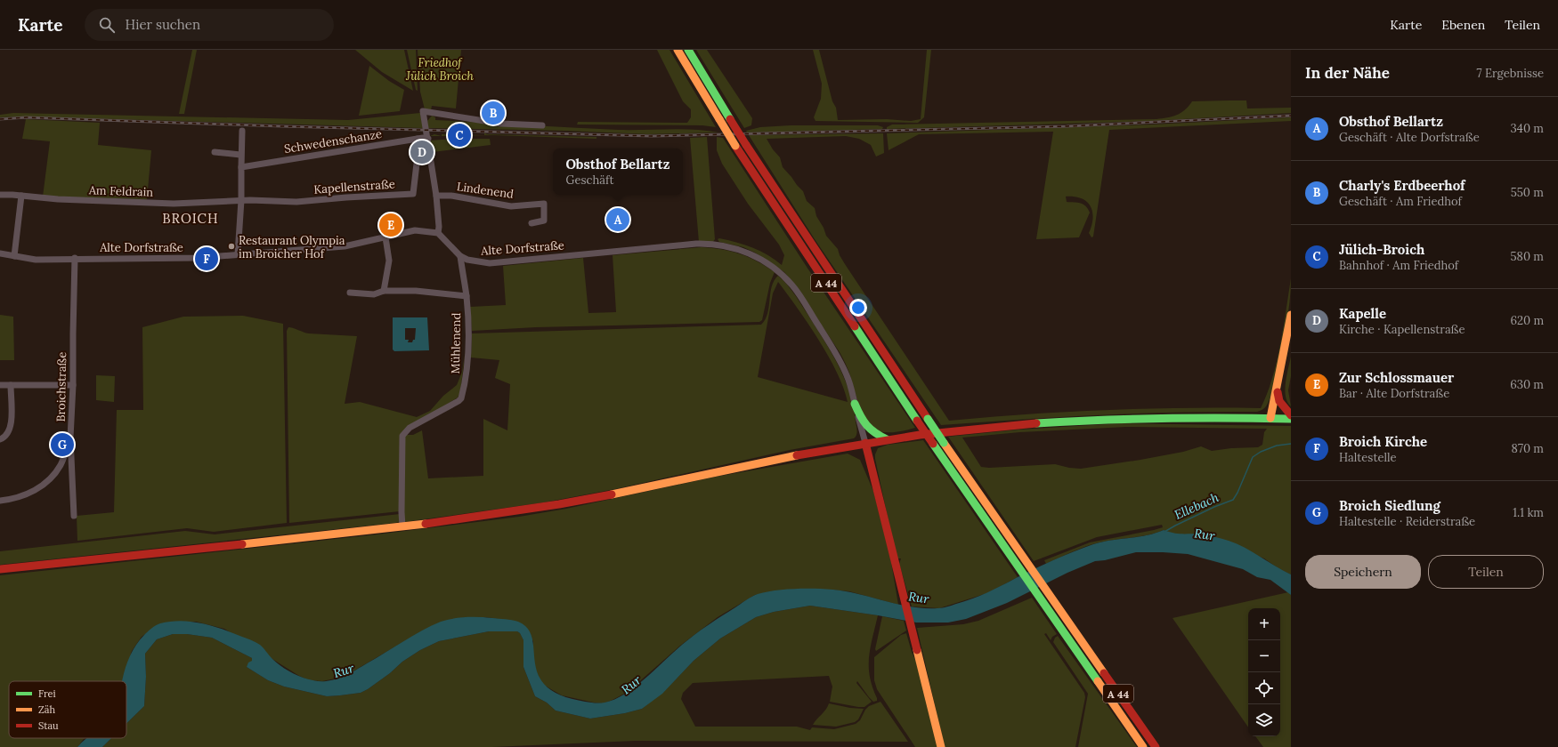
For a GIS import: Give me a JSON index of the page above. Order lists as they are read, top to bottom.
{
  "streets": {
    "main road": ["A 44"],
    "street": [
      "Schwedenschanze",
      "Kapellenstraße",
      "Lindenend",
      "Am Feldrain",
      "Alte Dorfstraße",
      "Mühlenend",
      "Broichstraße"
    ]
  },
  "crossings": [
    ["Schwedenschanze", "Kapellenstraße"],
    ["Kapellenstraße", "Am Feldrain"],
    ["Alte Dorfstraße", "Mühlenend"],
    ["Alte Dorfstraße", "Broichstraße"]
  ],
  "districts": ["BROICH"],
  "water": ["Ellebach", "Rur"],
  "parks": ["Friedhof Jülich Broich"],
  "places": ["Restaurant Olympia im Broicher Hof"],
  "legend": ["Frei", "Zäh", "Stau"],
  "page": {
    "header": "Karte",
    "search": "Hier suchen",
    "nav": ["Karte", "Ebenen", "Teilen"],
    "heading": ["In der Nähe", "7 Ergebnisse"],
    "list": [
      {
        "mark": "A",
        "name": "Obsthof Bellartz",
        "note": "Geschäft · Alte Dorfstraße",
        "value": "340 m"
      },
      {
        "mark": "B",
        "name": "Charly's Erdbeerhof",
        "note": "Geschäft · Am Friedhof",
        "value": "550 m"
      },
      {
        "mark": "C",
        "name": "Jülich-Broich",
        "note": "Bahnhof · Am Friedhof",
        "value": "580 m"
      },
      {
        "mark": "D",
        "name": "Kapelle",
        "note": "Kirche · Kapellenstraße",
        "value": "620 m"
      },
      {
        "mark": "E",
        "name": "Zur Schlossmauer",
        "note": "Bar · Alte Dorfstraße",
        "value": "630 m"
      },
      {
        "mark": "F",
        "name": "Broich Kirche",
        "note": "Haltestelle",
        "value": "870 m"
      },
      {
        "mark": "G",
        "name": "Broich Siedlung",
        "note": "Haltestelle · Reiderstraße",
        "value": "1.1 km"
      }
    ],
    "pins": [
      "B",
      "C",
      "D",
      "A",
      "E",
      "F",
      "G"
    ],
    "popup": ["Obsthof Bellartz", "Geschäft"],
    "buttons": ["Speichern", "Teilen"],
    "map_buttons": ["+", "−"]
  }
}
